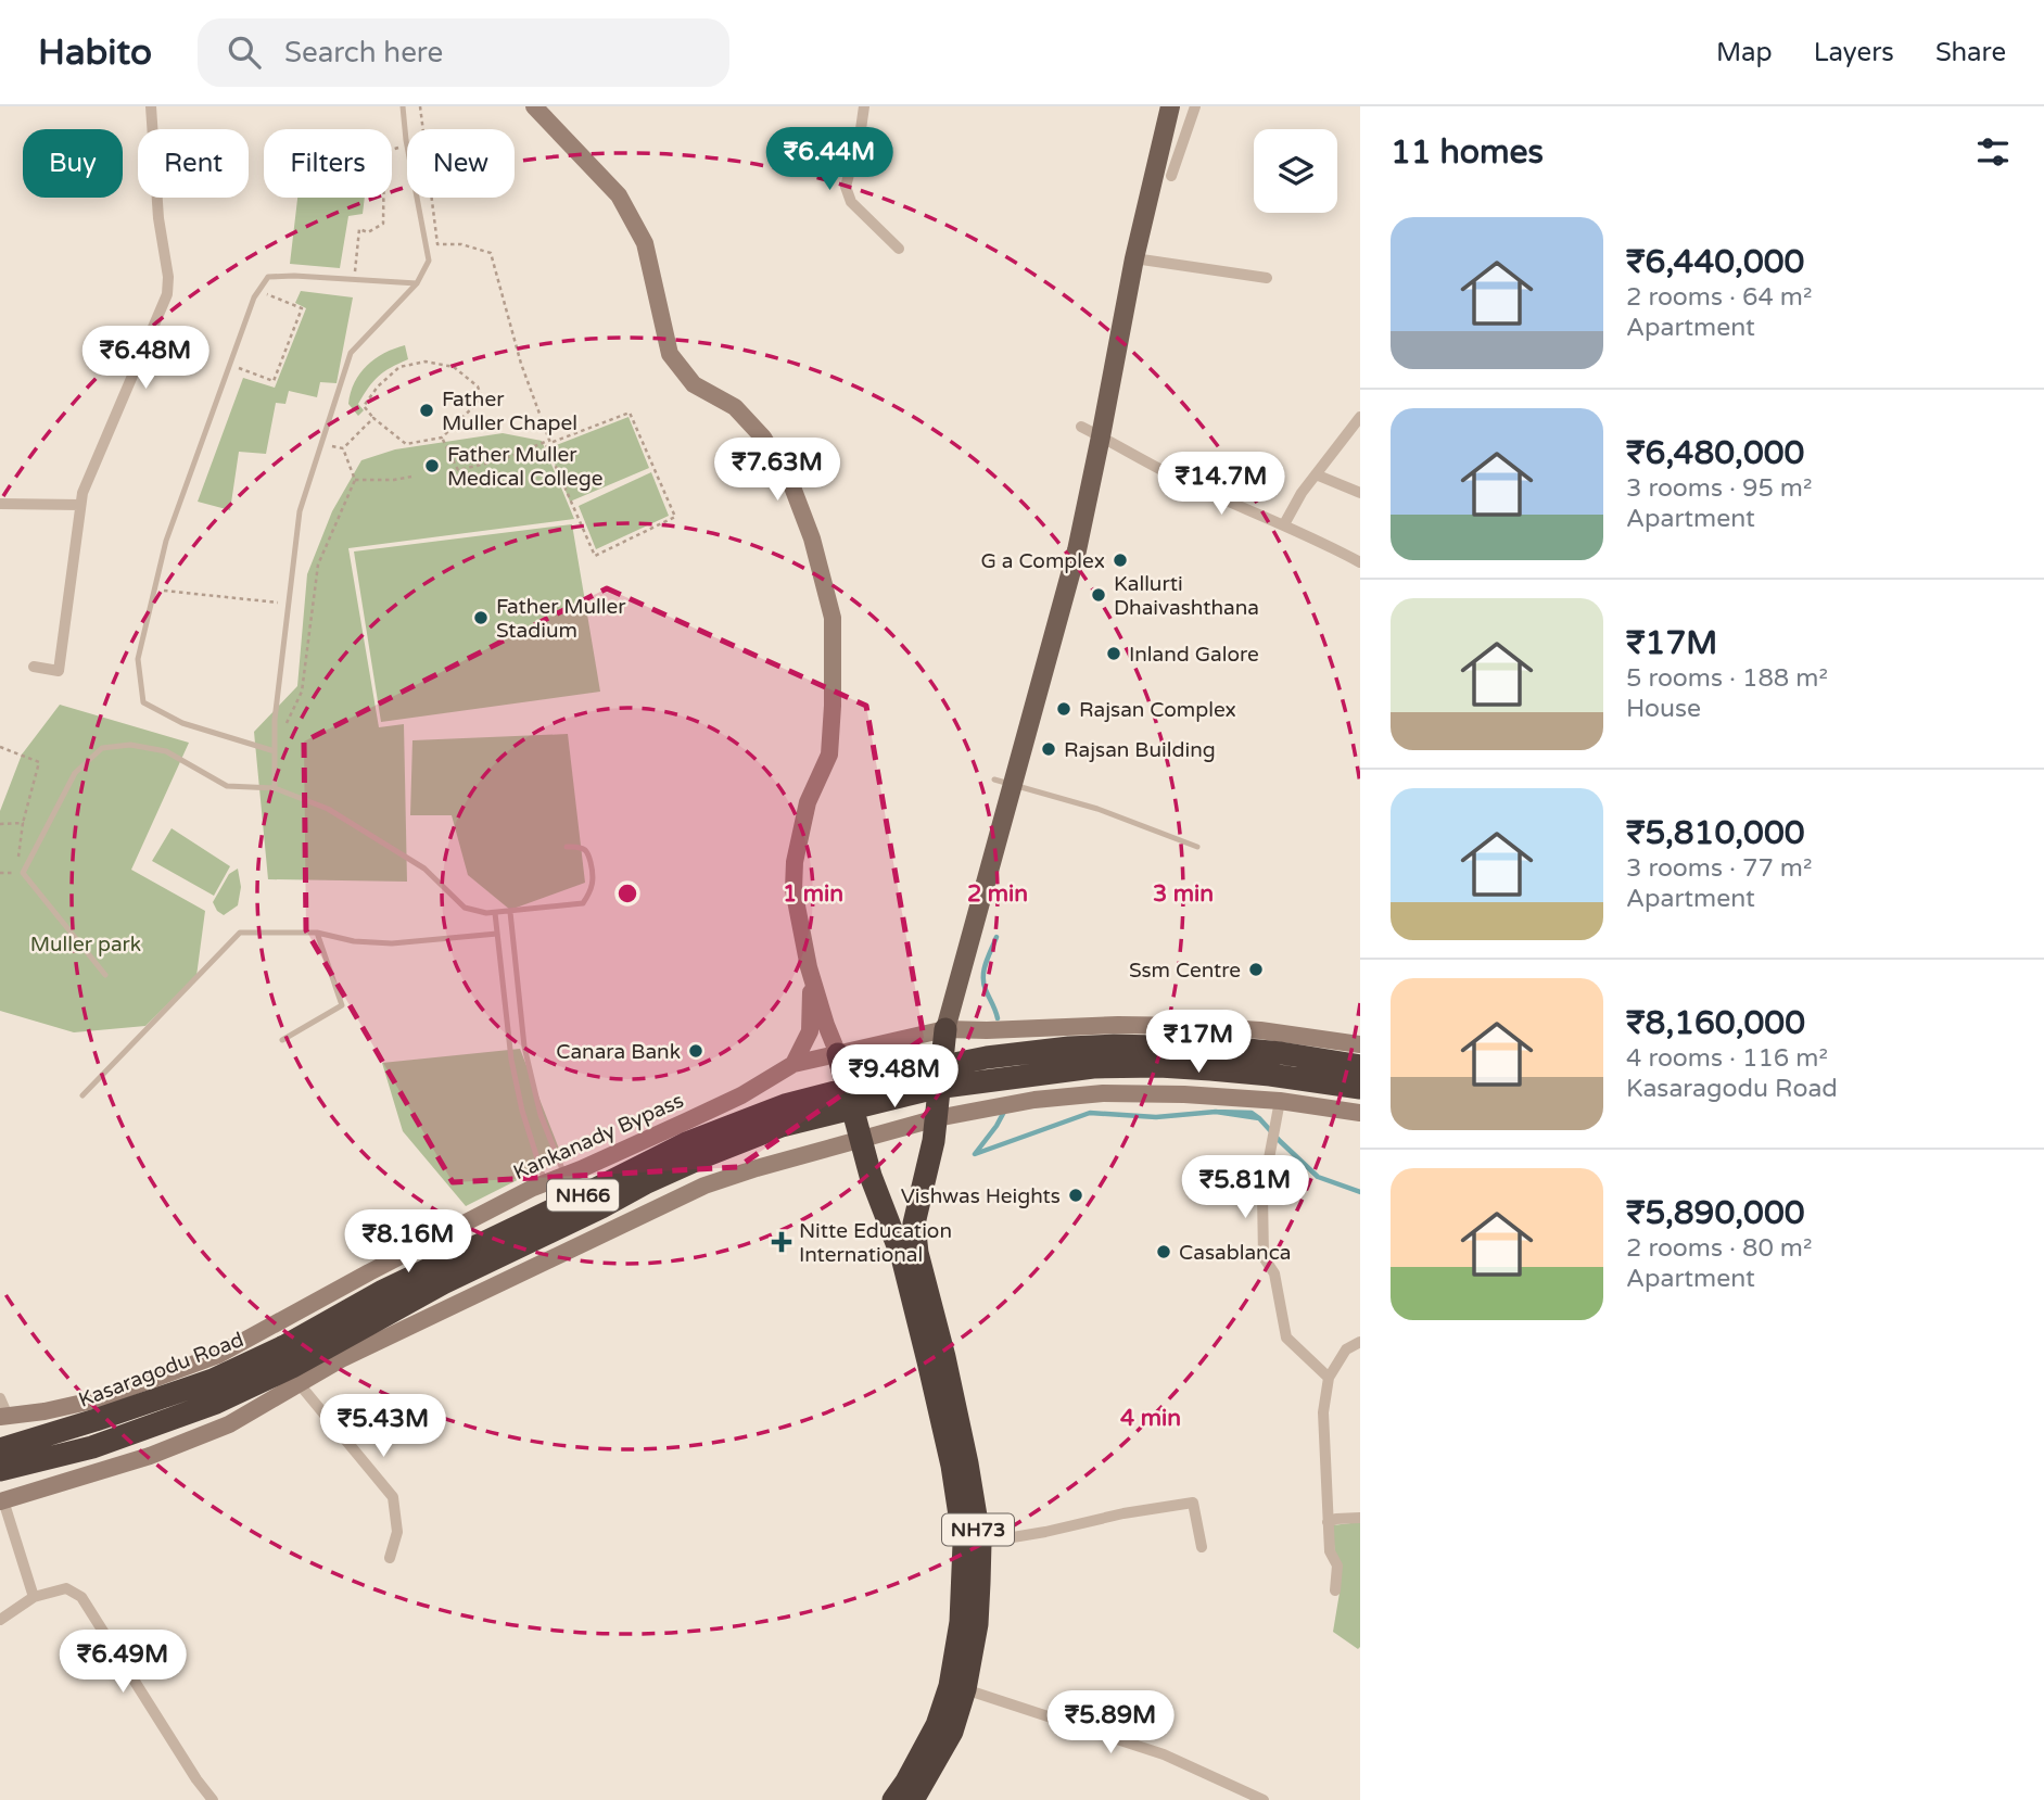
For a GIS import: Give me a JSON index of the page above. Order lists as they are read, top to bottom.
{
  "streets": {
    "highway": ["NH66", "Kasaragodu Road", "NH73"],
    "street": ["Kankanady Bypass"]
  },
  "crossings": [
    ["NH66", "Kasaragodu Road"]
  ],
  "parks": ["Muller park"],
  "places": {
    "other": [
      "Father Muller Chapel",
      "Father Muller Medical College",
      "G a Complex",
      "Kallurti Dhaivashthana",
      "Father Muller Stadium",
      "Inland Galore",
      "Rajsan Complex",
      "Rajsan Building",
      "Ssm Centre",
      "Canara Bank",
      "Vishwas Heights",
      "Casablanca"
    ],
    "health": ["Nitte Education International"]
  },
  "page": {
    "header": "Habito",
    "search": "Search here",
    "nav": ["Map", "Layers", "Share"],
    "heading": "11 homes",
    "price": [
      "₹6.44M",
      "₹6.48M",
      "₹7.63M",
      "₹14.7M",
      "₹17M",
      "₹9.48M",
      "₹5.81M",
      "₹8.16M",
      "₹5.43M",
      "₹6.49M",
      "₹5.89M"
    ],
    "chip": [
      "Buy",
      "Rent",
      "Filters",
      "New"
    ],
    "list": [
      {
        "name": "₹6,440,000",
        "note": "2 rooms · 64 m² · Apartment"
      },
      {
        "name": "₹6,480,000",
        "note": "3 rooms · 95 m² · Apartment"
      },
      {
        "name": "₹17M",
        "note": "5 rooms · 188 m² · House"
      },
      {
        "name": "₹5,810,000",
        "note": "3 rooms · 77 m² · Apartment"
      },
      {
        "name": "₹8,160,000",
        "note": "4 rooms · 116 m² · Kasaragodu Road"
      },
      {
        "name": "₹5,890,000",
        "note": "2 rooms · 80 m² · Apartment"
      }
    ]
  },
  "rings": [
    "1 min",
    "2 min",
    "3 min",
    "4 min"
  ]
}
